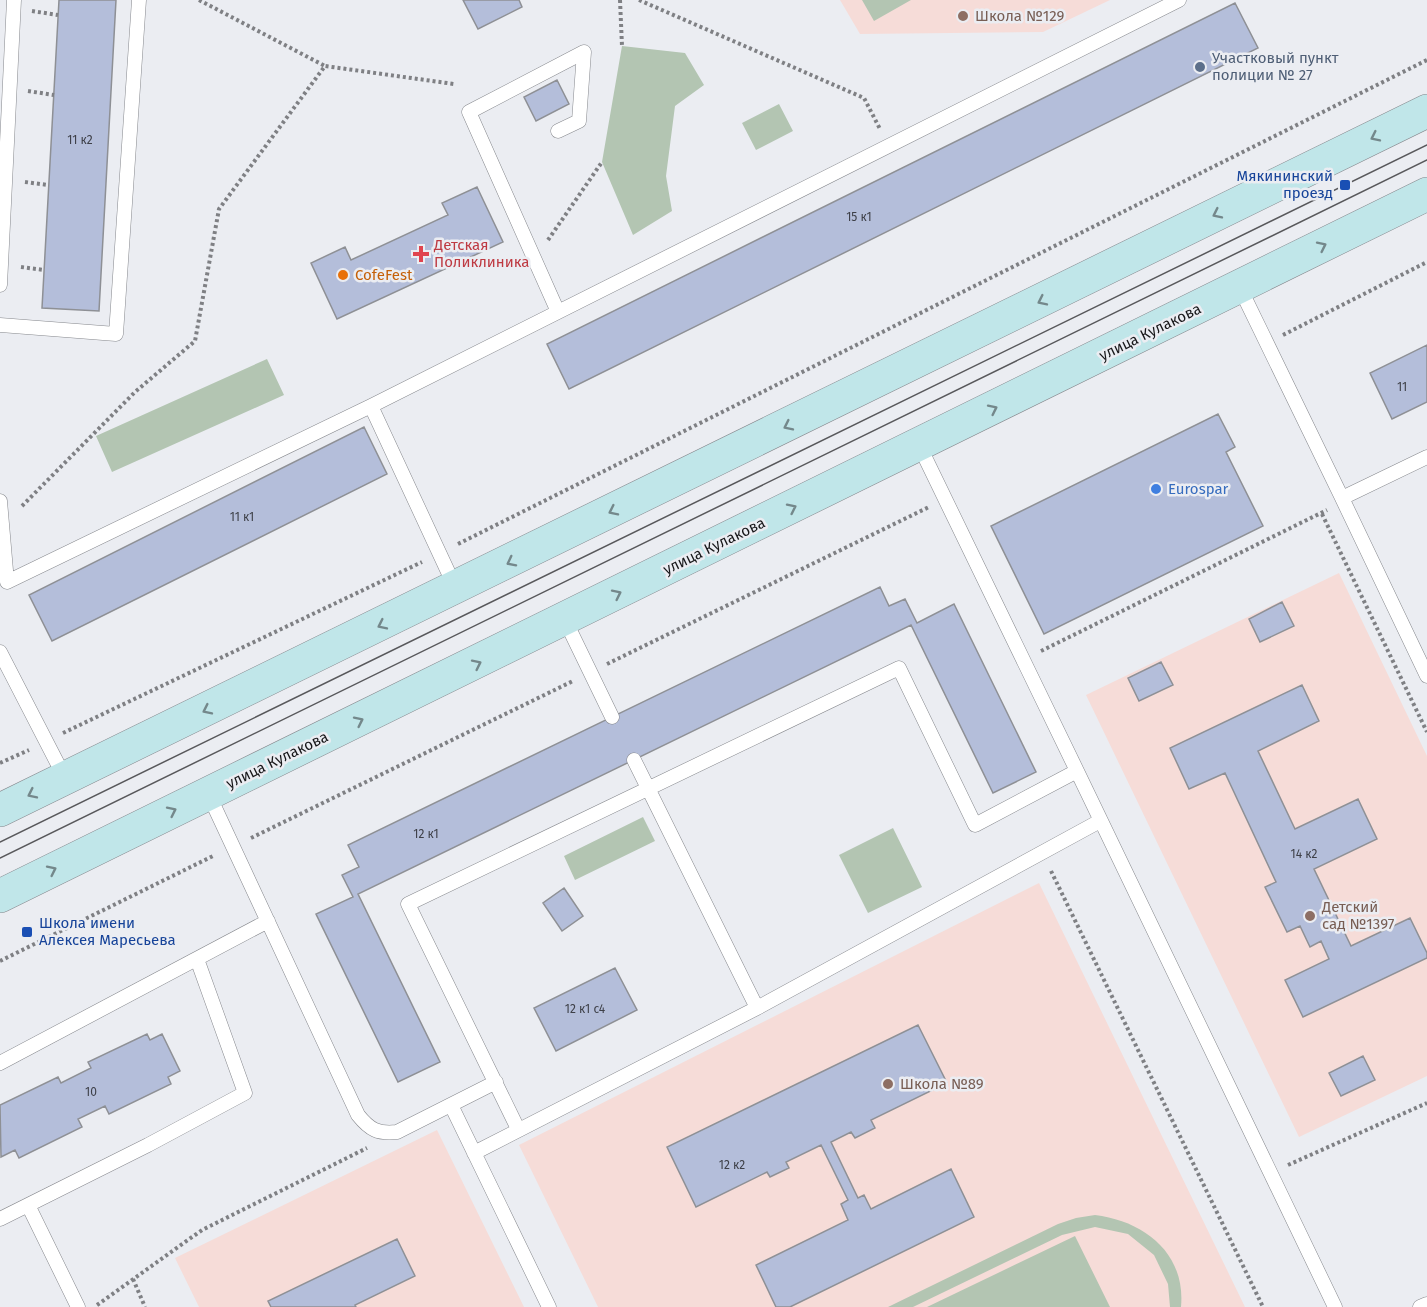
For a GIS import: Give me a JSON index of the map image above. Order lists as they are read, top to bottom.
{
  "streets": {
    "main road": ["улица Кулакова"]
  },
  "places": {
    "other": [
      "Школа №129",
      "Участковый пункт полиции № 27",
      "CofeFest",
      "Eurospar",
      "Детский сад №1397",
      "Школа №89"
    ],
    "transit": ["Мякининский проезд", "Школа имени Алексея Маресьева"],
    "health": ["Детская Поликлиника"]
  },
  "house_numbers": [
    "11 к2",
    "15 к1",
    "11",
    "11 к1",
    "12 к1",
    "14 к2",
    "12 к1 с4",
    "10",
    "12 к2"
  ]
}
